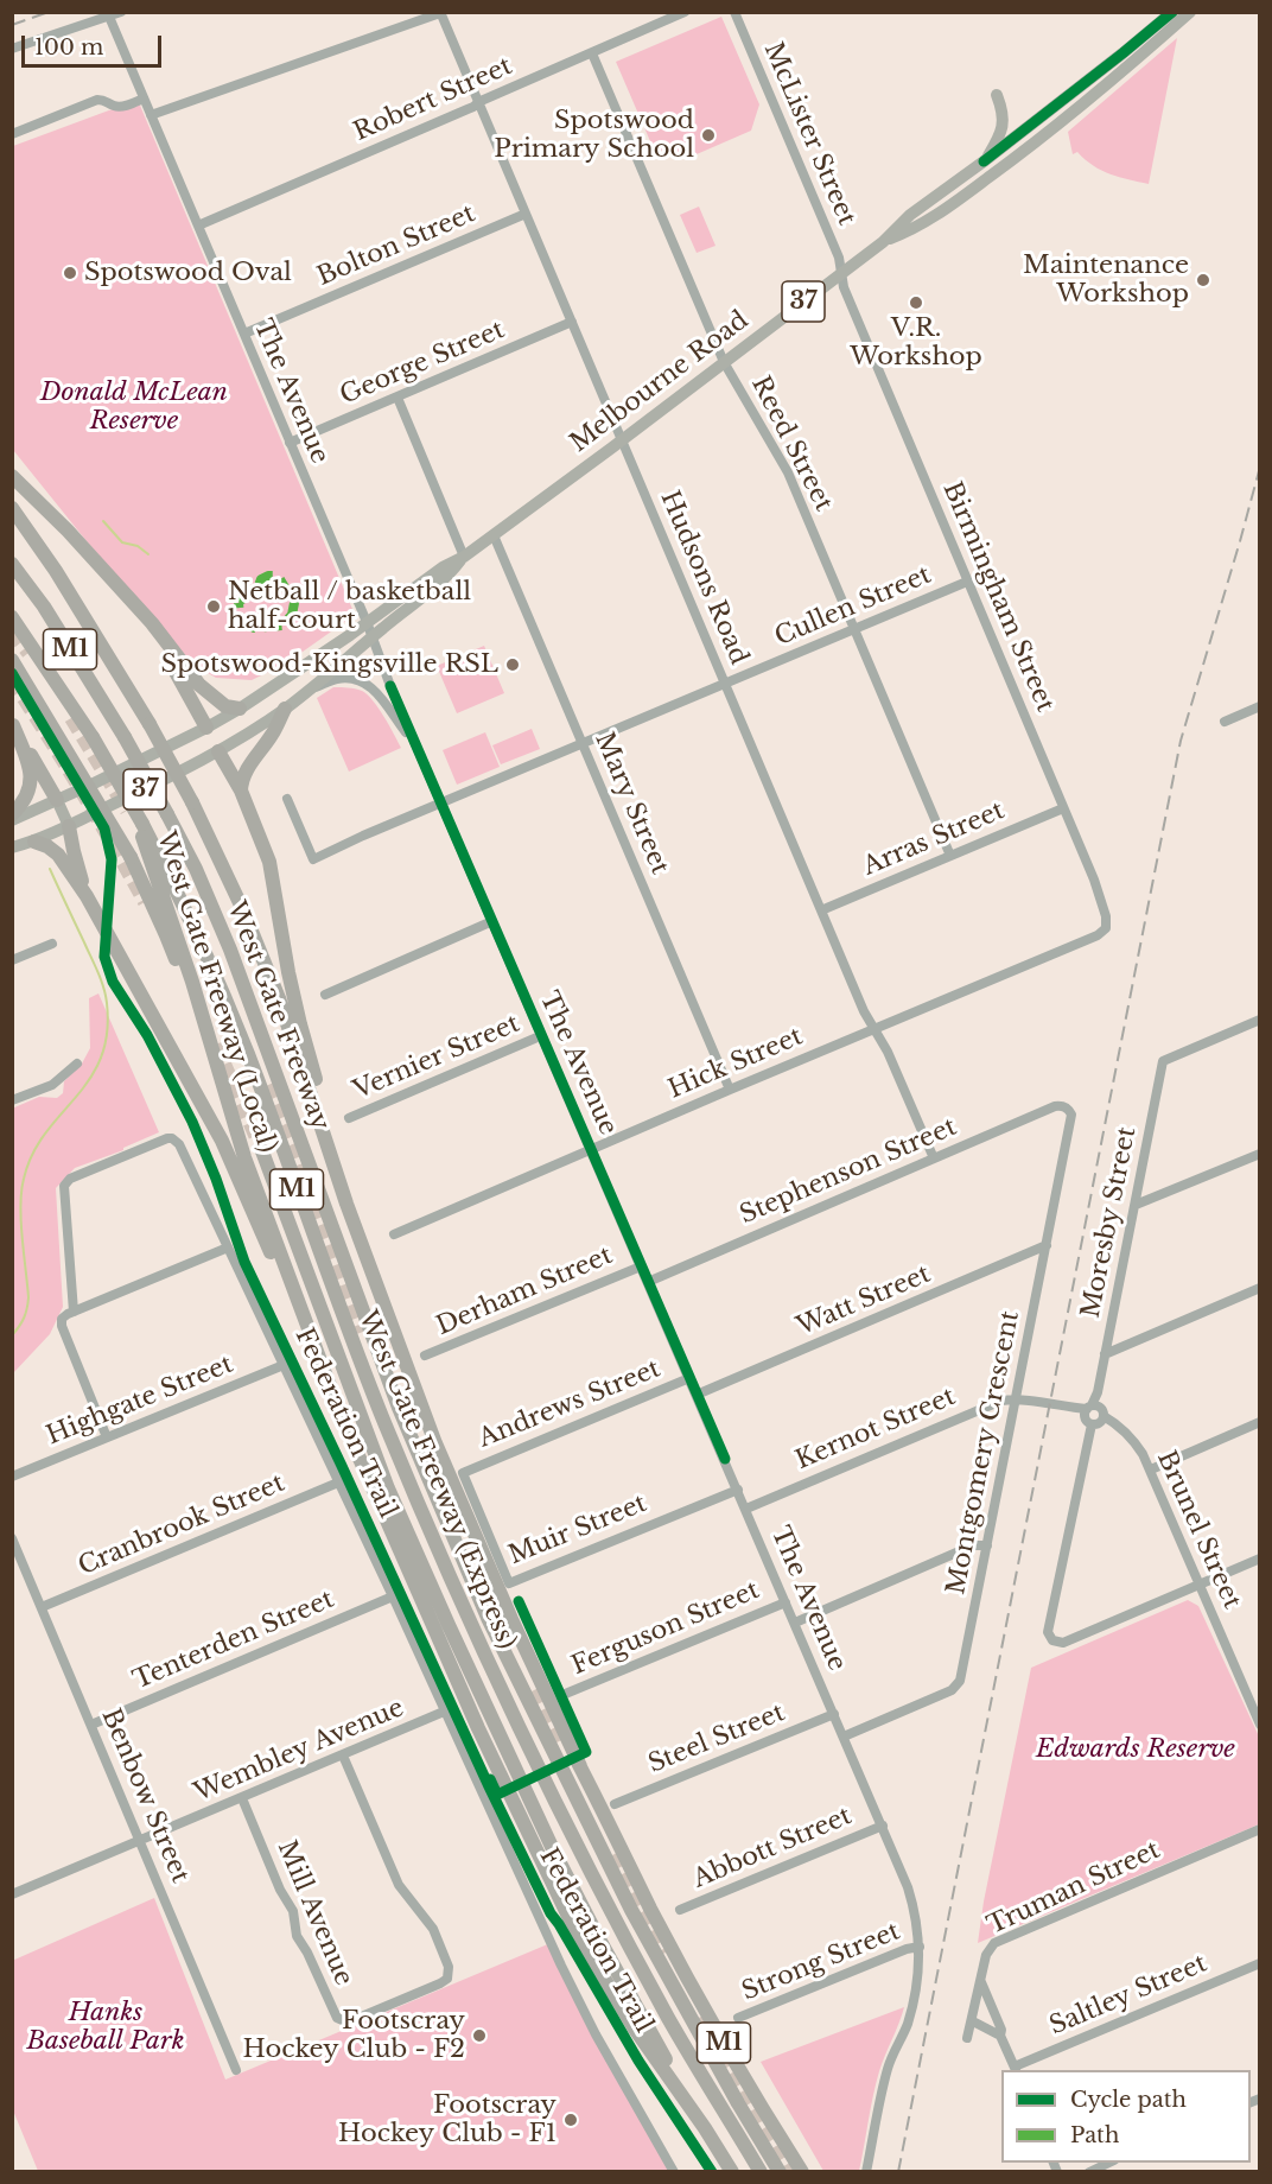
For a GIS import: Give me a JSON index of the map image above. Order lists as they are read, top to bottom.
{
  "streets": {
    "highway": [
      "M1",
      "West Gate Freeway (Local)",
      "West Gate Freeway",
      "West Gate Freeway (Express)"
    ],
    "main road": ["37", "Melbourne Road"],
    "street": [
      "Robert Street",
      "McLister Street",
      "Bolton Street",
      "George Street",
      "The Avenue",
      "Reed Street",
      "Hudsons Road",
      "Birmingham Street",
      "Cullen Street",
      "Mary Street",
      "Arras Street",
      "Vernier Street",
      "Hick Street",
      "Stephenson Street",
      "Moresby Street",
      "Derham Street",
      "Watt Street",
      "Highgate Street",
      "Andrews Street",
      "Kernot Street",
      "Montgomery Crescent",
      "Cranbrook Street",
      "Muir Street",
      "Brunel Street",
      "Ferguson Street",
      "Tenterden Street",
      "Steel Street",
      "Wembley Avenue",
      "Benbow Street",
      "Abbott Street",
      "Truman Street",
      "Mill Avenue",
      "Strong Street",
      "Saltley Street"
    ],
    "cycle path": ["Federation Trail"]
  },
  "crossings": [
    ["Robert Street", "The Avenue"],
    ["Robert Street", "Reed Street"],
    ["Robert Street", "Hudsons Road"],
    ["McLister Street", "Melbourne Road"],
    ["McLister Street", "Birmingham Street"],
    ["Bolton Street", "The Avenue"],
    ["Bolton Street", "Hudsons Road"],
    ["37", "Melbourne Road"],
    ["George Street", "The Avenue"],
    ["George Street", "Hudsons Road"],
    ["Melbourne Road", "The Avenue"],
    ["Melbourne Road", "Reed Street"],
    ["Melbourne Road", "Hudsons Road"],
    ["Melbourne Road", "Birmingham Street"],
    ["Melbourne Road", "Mary Street"],
    ["The Avenue", "Cullen Street"],
    ["The Avenue", "Vernier Street"],
    ["The Avenue", "Hick Street"],
    ["The Avenue", "Stephenson Street"],
    ["The Avenue", "Derham Street"],
    ["The Avenue", "Watt Street"],
    ["The Avenue", "Andrews Street"],
    ["The Avenue", "Kernot Street"],
    ["The Avenue", "Montgomery Crescent"],
    ["The Avenue", "Muir Street"],
    ["The Avenue", "Ferguson Street"],
    ["The Avenue", "Steel Street"],
    ["The Avenue", "Abbott Street"],
    ["The Avenue", "Strong Street"],
    ["Reed Street", "Cullen Street"],
    ["Reed Street", "Arras Street"],
    ["Hudsons Road", "Cullen Street"],
    ["Hudsons Road", "Arras Street"],
    ["Hudsons Road", "Hick Street"],
    ["Hudsons Road", "Stephenson Street"],
    ["Birmingham Street", "Cullen Street"],
    ["Birmingham Street", "Arras Street"],
    ["Birmingham Street", "Hick Street"],
    ["Cullen Street", "Mary Street"],
    ["M1", "West Gate Freeway"],
    ["M1", "West Gate Freeway (Express)"],
    ["Mary Street", "Hick Street"],
    ["West Gate Freeway (Local)", "West Gate Freeway (Express)"],
    ["West Gate Freeway", "West Gate Freeway (Express)"],
    ["Stephenson Street", "Montgomery Crescent"],
    ["Moresby Street", "Kernot Street"],
    ["Moresby Street", "Brunel Street"],
    ["Watt Street", "Montgomery Crescent"],
    ["Andrews Street", "Muir Street"],
    ["Kernot Street", "Montgomery Crescent"],
    ["Kernot Street", "Brunel Street"],
    ["Cranbrook Street", "Benbow Street"],
    ["Tenterden Street", "Benbow Street"],
    ["Wembley Avenue", "Benbow Street"],
    ["Wembley Avenue", "Mill Avenue"]
  ],
  "parks": ["Donald McLean Reserve", "Edwards Reserve", "Hanks Baseball Park"],
  "places": [
    "Spotswood Primary School",
    "Spotswood Oval",
    "Maintenance Workshop",
    "V.R. Workshop",
    "Netball / basketball half-court",
    "Spotswood-Kingsville RSL",
    "Footscray Hockey Club - F2",
    "Footscray Hockey Club - F1"
  ],
  "legend": ["Cycle path", "Path"],
  "scale_bar": "100 m"
}
